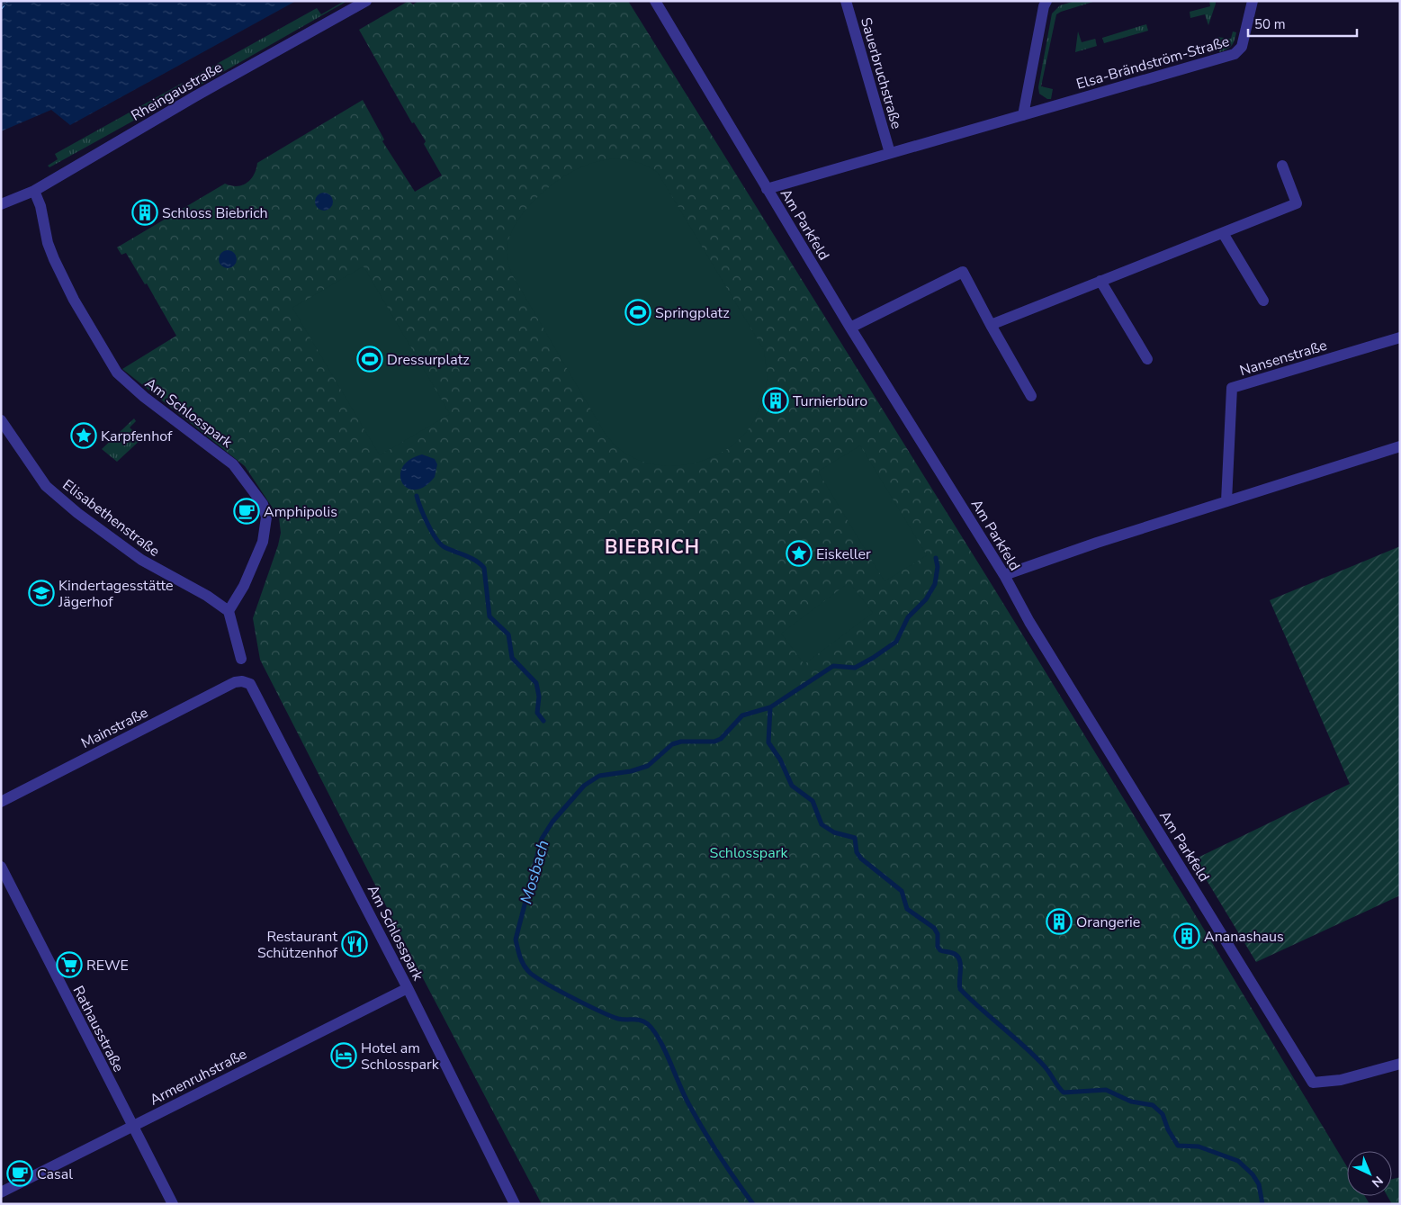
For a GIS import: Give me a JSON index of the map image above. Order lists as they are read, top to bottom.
{
  "streets": {
    "street": [
      "Elsa-Brändström-Straße",
      "Sauerbruchstraße",
      "Rheingaustraße",
      "Am Parkfeld",
      "Nansenstraße",
      "Am Schlosspark",
      "Elisabethenstraße",
      "Mainstraße",
      "Rathausstraße",
      "Armenruhstraße"
    ]
  },
  "crossings": [
    ["Elsa-Brändström-Straße", "Sauerbruchstraße"],
    ["Elsa-Brändström-Straße", "Am Parkfeld"],
    ["Rheingaustraße", "Am Schlosspark"],
    ["Am Schlosspark", "Elisabethenstraße"],
    ["Am Schlosspark", "Mainstraße"],
    ["Am Schlosspark", "Armenruhstraße"],
    ["Rathausstraße", "Armenruhstraße"]
  ],
  "districts": ["BIEBRICH"],
  "water": ["Mosbach"],
  "parks": ["Schlosspark"],
  "places": {
    "building": [
      "Schloss Biebrich",
      "Turnierbüro",
      "Orangerie",
      "Ananashaus"
    ],
    "sports": ["Springplatz", "Dressurplatz"],
    "place": ["Karpfenhof", "Eiskeller"],
    "cafe": ["Amphipolis", "Casal"],
    "school or university": ["Kindertagesstätte Jägerhof"],
    "restaurant": ["Restaurant Schützenhof"],
    "supermarket": ["REWE"],
    "hotel": ["Hotel am Schlosspark"]
  },
  "scale_bar": "50 m",
  "north": "bottom right"
}
